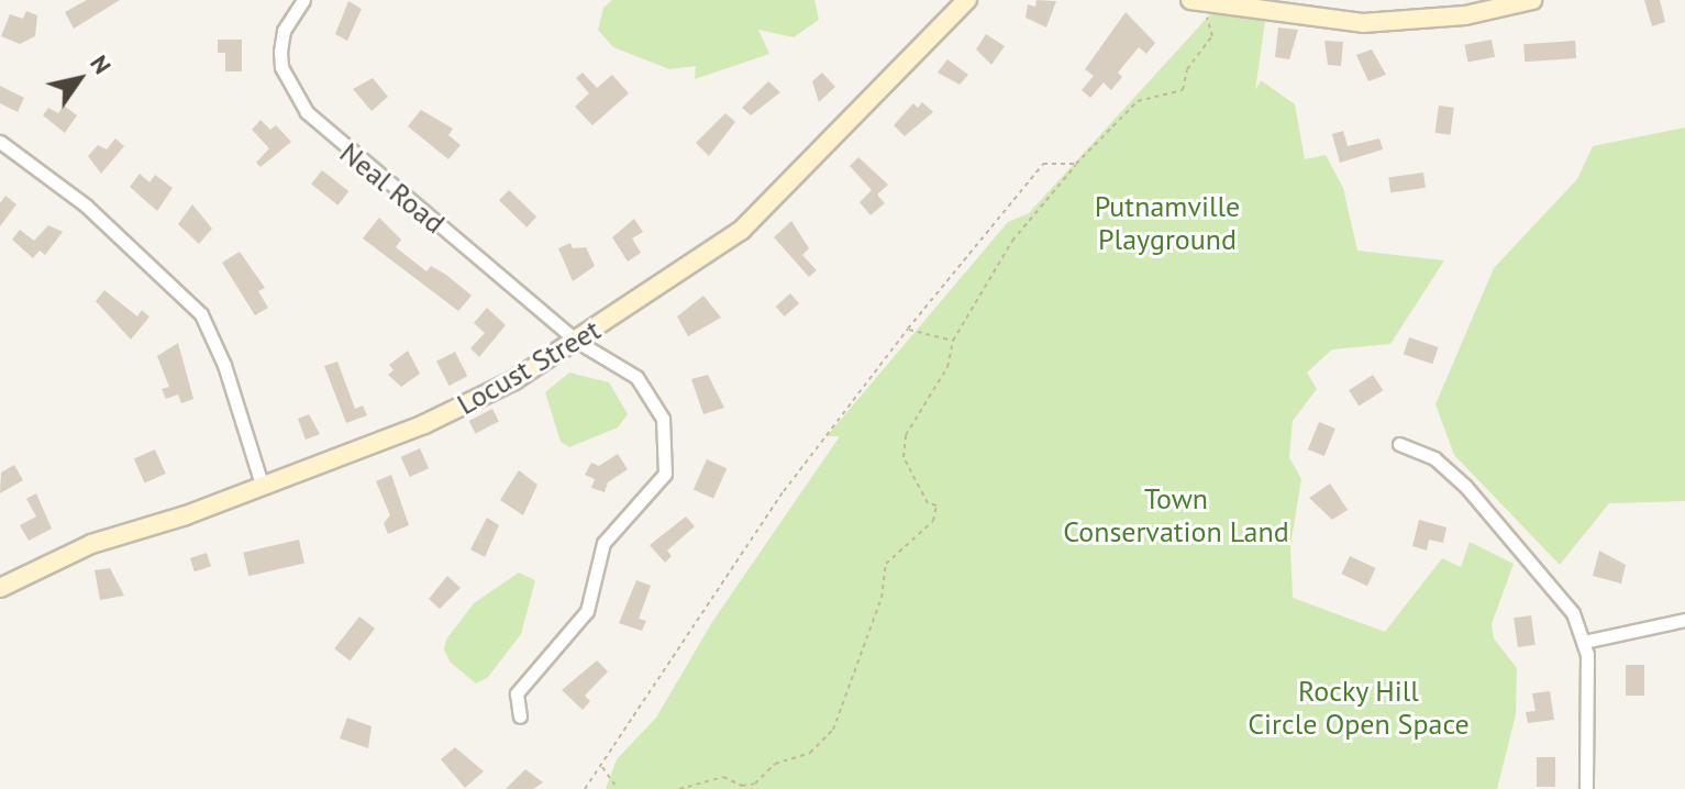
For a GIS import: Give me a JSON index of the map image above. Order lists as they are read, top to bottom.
{
  "streets": {
    "main road": ["Locust Street"],
    "street": ["Neal Road"]
  },
  "crossings": [
    ["Neal Road", "Locust Street"]
  ],
  "parks": ["Putnamville Playground", "Town Conservation Land", "Rocky Hill Circle Open Space"],
  "north": "top right"
}
